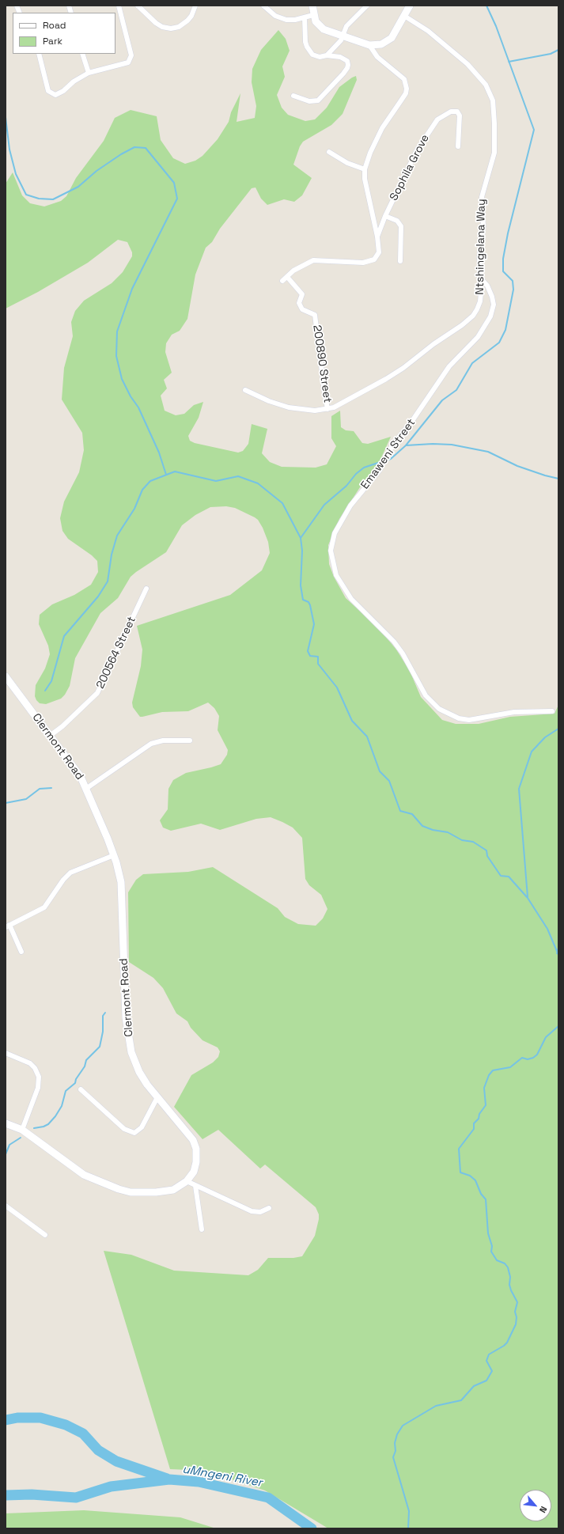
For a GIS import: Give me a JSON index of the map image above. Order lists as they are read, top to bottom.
{
  "streets": {
    "street": [
      "Sophila Grove",
      "Ntshingelana Way",
      "200890 Street",
      "Emaweni Street",
      "200564 Street",
      "Clermont Road"
    ]
  },
  "crossings": [
    ["Ntshingelana Way", "200890 Street"],
    ["Ntshingelana Way", "Emaweni Street"],
    ["200564 Street", "Clermont Road"]
  ],
  "water": ["uMngeni River"],
  "legend": ["Road", "Park"],
  "north": "bottom right"
}
